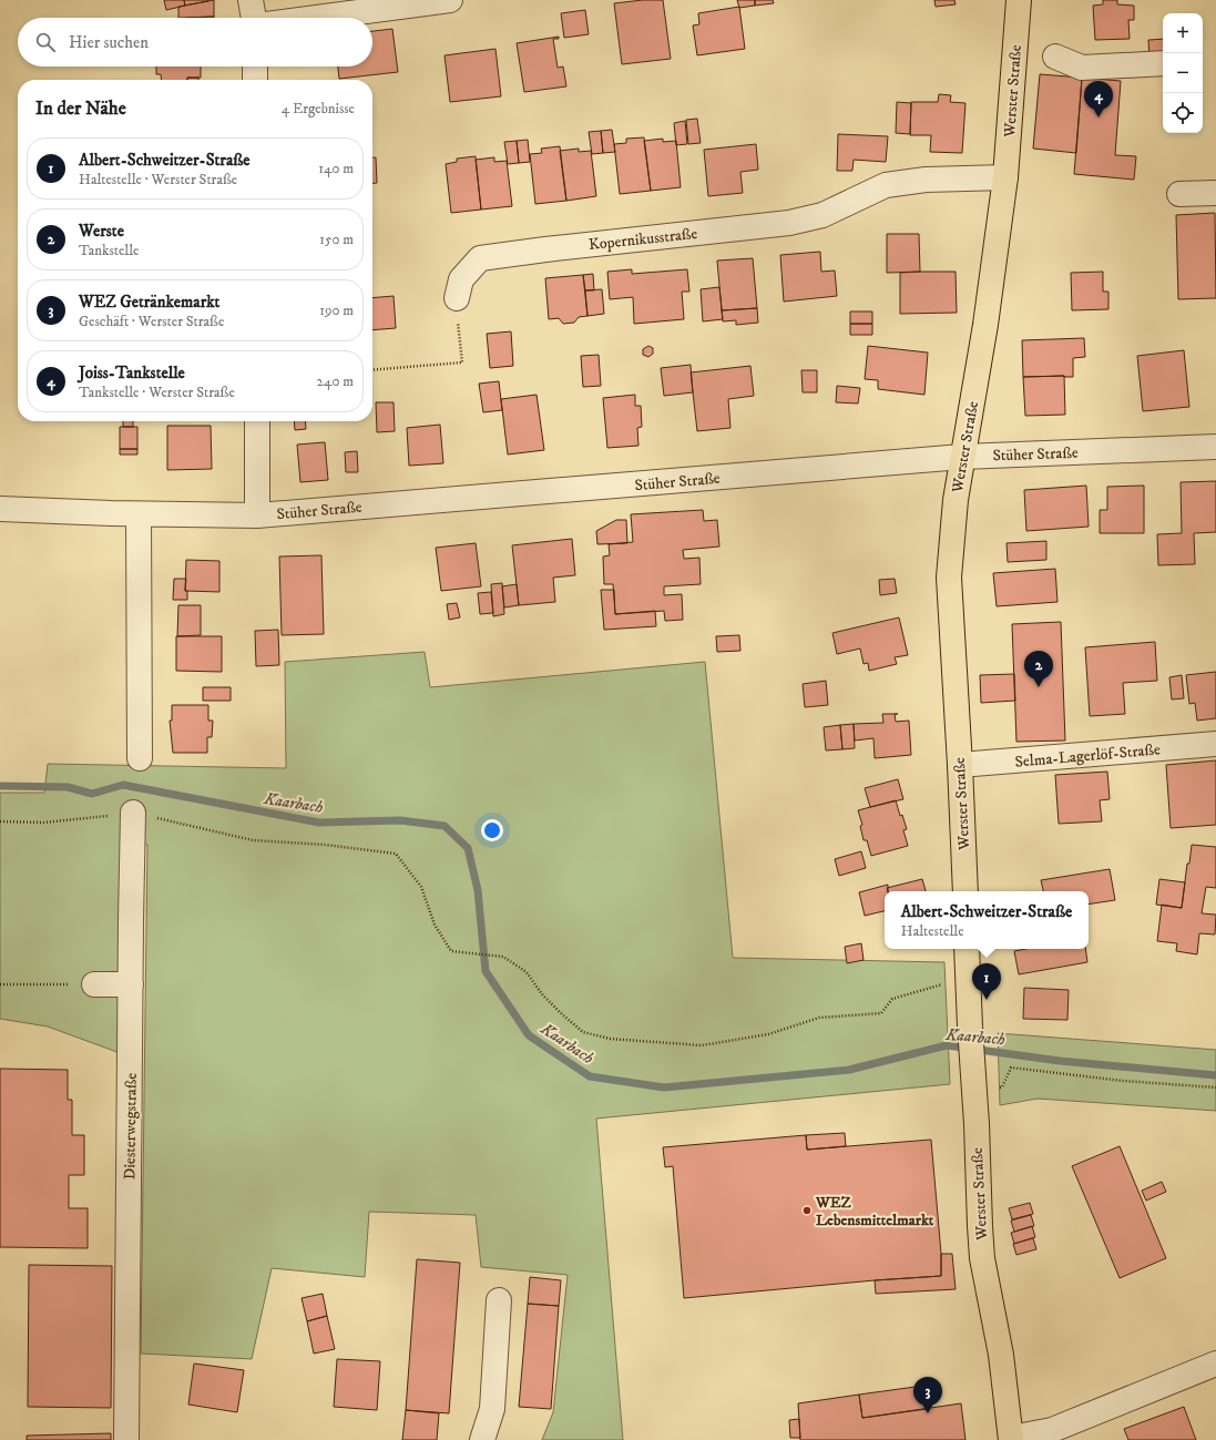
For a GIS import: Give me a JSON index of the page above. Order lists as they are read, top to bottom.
{
  "streets": {
    "main road": ["Werster Straße"],
    "street": [
      "Kopernikusstraße",
      "Stüher Straße",
      "Selma-Lagerlöf-Straße",
      "Diesterwegstraße"
    ]
  },
  "crossings": [
    ["Werster Straße", "Kopernikusstraße"],
    ["Werster Straße", "Stüher Straße"],
    ["Werster Straße", "Selma-Lagerlöf-Straße"]
  ],
  "water": ["Kaarbach"],
  "places": ["WEZ Lebensmittelmarkt"],
  "page": {
    "map_buttons": ["+", "−"],
    "search": "Hier suchen",
    "heading": ["In der Nähe", "4 Ergebnisse"],
    "pins": [
      "4",
      "2",
      "1",
      "3"
    ],
    "list": [
      {
        "mark": "1",
        "name": "Albert-Schweitzer-Straße",
        "note": "Haltestelle · Werster Straße",
        "value": "140 m"
      },
      {
        "mark": "2",
        "name": "Werste",
        "note": "Tankstelle",
        "value": "150 m"
      },
      {
        "mark": "3",
        "name": "WEZ Getränkemarkt",
        "note": "Geschäft · Werster Straße",
        "value": "190 m"
      },
      {
        "mark": "4",
        "name": "Joiss-Tankstelle",
        "note": "Tankstelle · Werster Straße",
        "value": "240 m"
      }
    ],
    "popup": ["Albert-Schweitzer-Straße", "Haltestelle"]
  }
}
